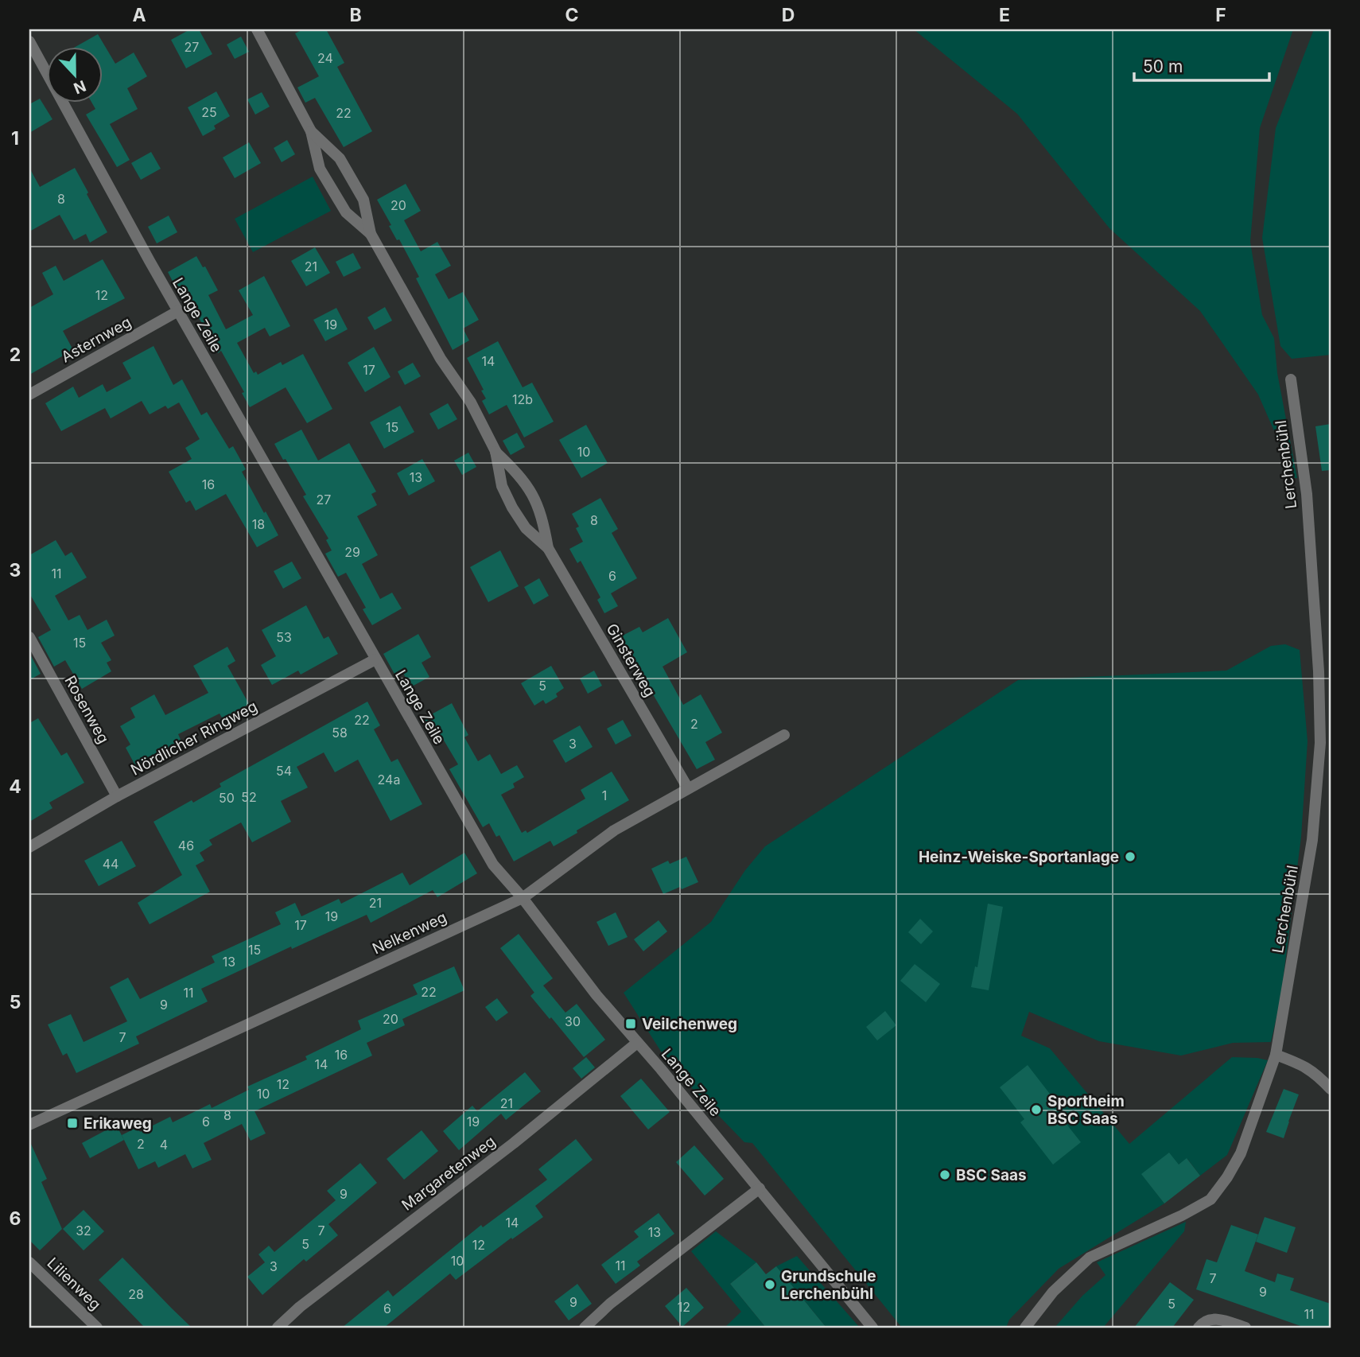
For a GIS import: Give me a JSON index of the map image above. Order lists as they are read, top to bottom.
{
  "streets": {
    "street": [
      "Lange Zeile",
      "Asternweg",
      "Lerchenbühl",
      "Ginsterweg",
      "Rosenweg",
      "Nördlicher Ringweg",
      "Nelkenweg",
      "Margaretenweg",
      "Lilienweg"
    ]
  },
  "crossings": [
    ["Lange Zeile", "Asternweg"],
    ["Lange Zeile", "Nördlicher Ringweg"],
    ["Lange Zeile", "Nelkenweg"],
    ["Lange Zeile", "Margaretenweg"],
    ["Ginsterweg", "Nelkenweg"],
    ["Rosenweg", "Nördlicher Ringweg"]
  ],
  "places": {
    "other": [
      "Heinz-Weiske-Sportanlage",
      "Sportheim BSC Saas",
      "BSC Saas",
      "Grundschule Lerchenbühl"
    ],
    "transit": ["Veilchenweg", "Erikaweg"]
  },
  "house_numbers": [
    "27",
    "24",
    "25",
    "22",
    "8",
    "20",
    "21",
    "12",
    "19",
    "14",
    "17",
    "12b",
    "15",
    "10",
    "13",
    "16",
    "27",
    "8",
    "18",
    "29",
    "11",
    "6",
    "53",
    "15",
    "5",
    "22",
    "2",
    "58",
    "3",
    "54",
    "24a",
    "1",
    "52",
    "50",
    "46",
    "44",
    "21",
    "19",
    "17",
    "15",
    "13",
    "22",
    "11",
    "9",
    "20",
    "30",
    "7",
    "16",
    "14",
    "12",
    "10",
    "21",
    "8",
    "6",
    "19",
    "2",
    "4",
    "9",
    "14",
    "32",
    "7",
    "13",
    "5",
    "12",
    "10",
    "11",
    "3",
    "7",
    "9",
    "28",
    "9",
    "5",
    "12",
    "6",
    "11"
  ],
  "scale_bar": "50 m",
  "north": "bottom",
  "grid": {
    "columns": [
      "A",
      "B",
      "C",
      "D",
      "E",
      "F"
    ],
    "rows": [
      "1",
      "2",
      "3",
      "4",
      "5",
      "6"
    ]
  }
}
